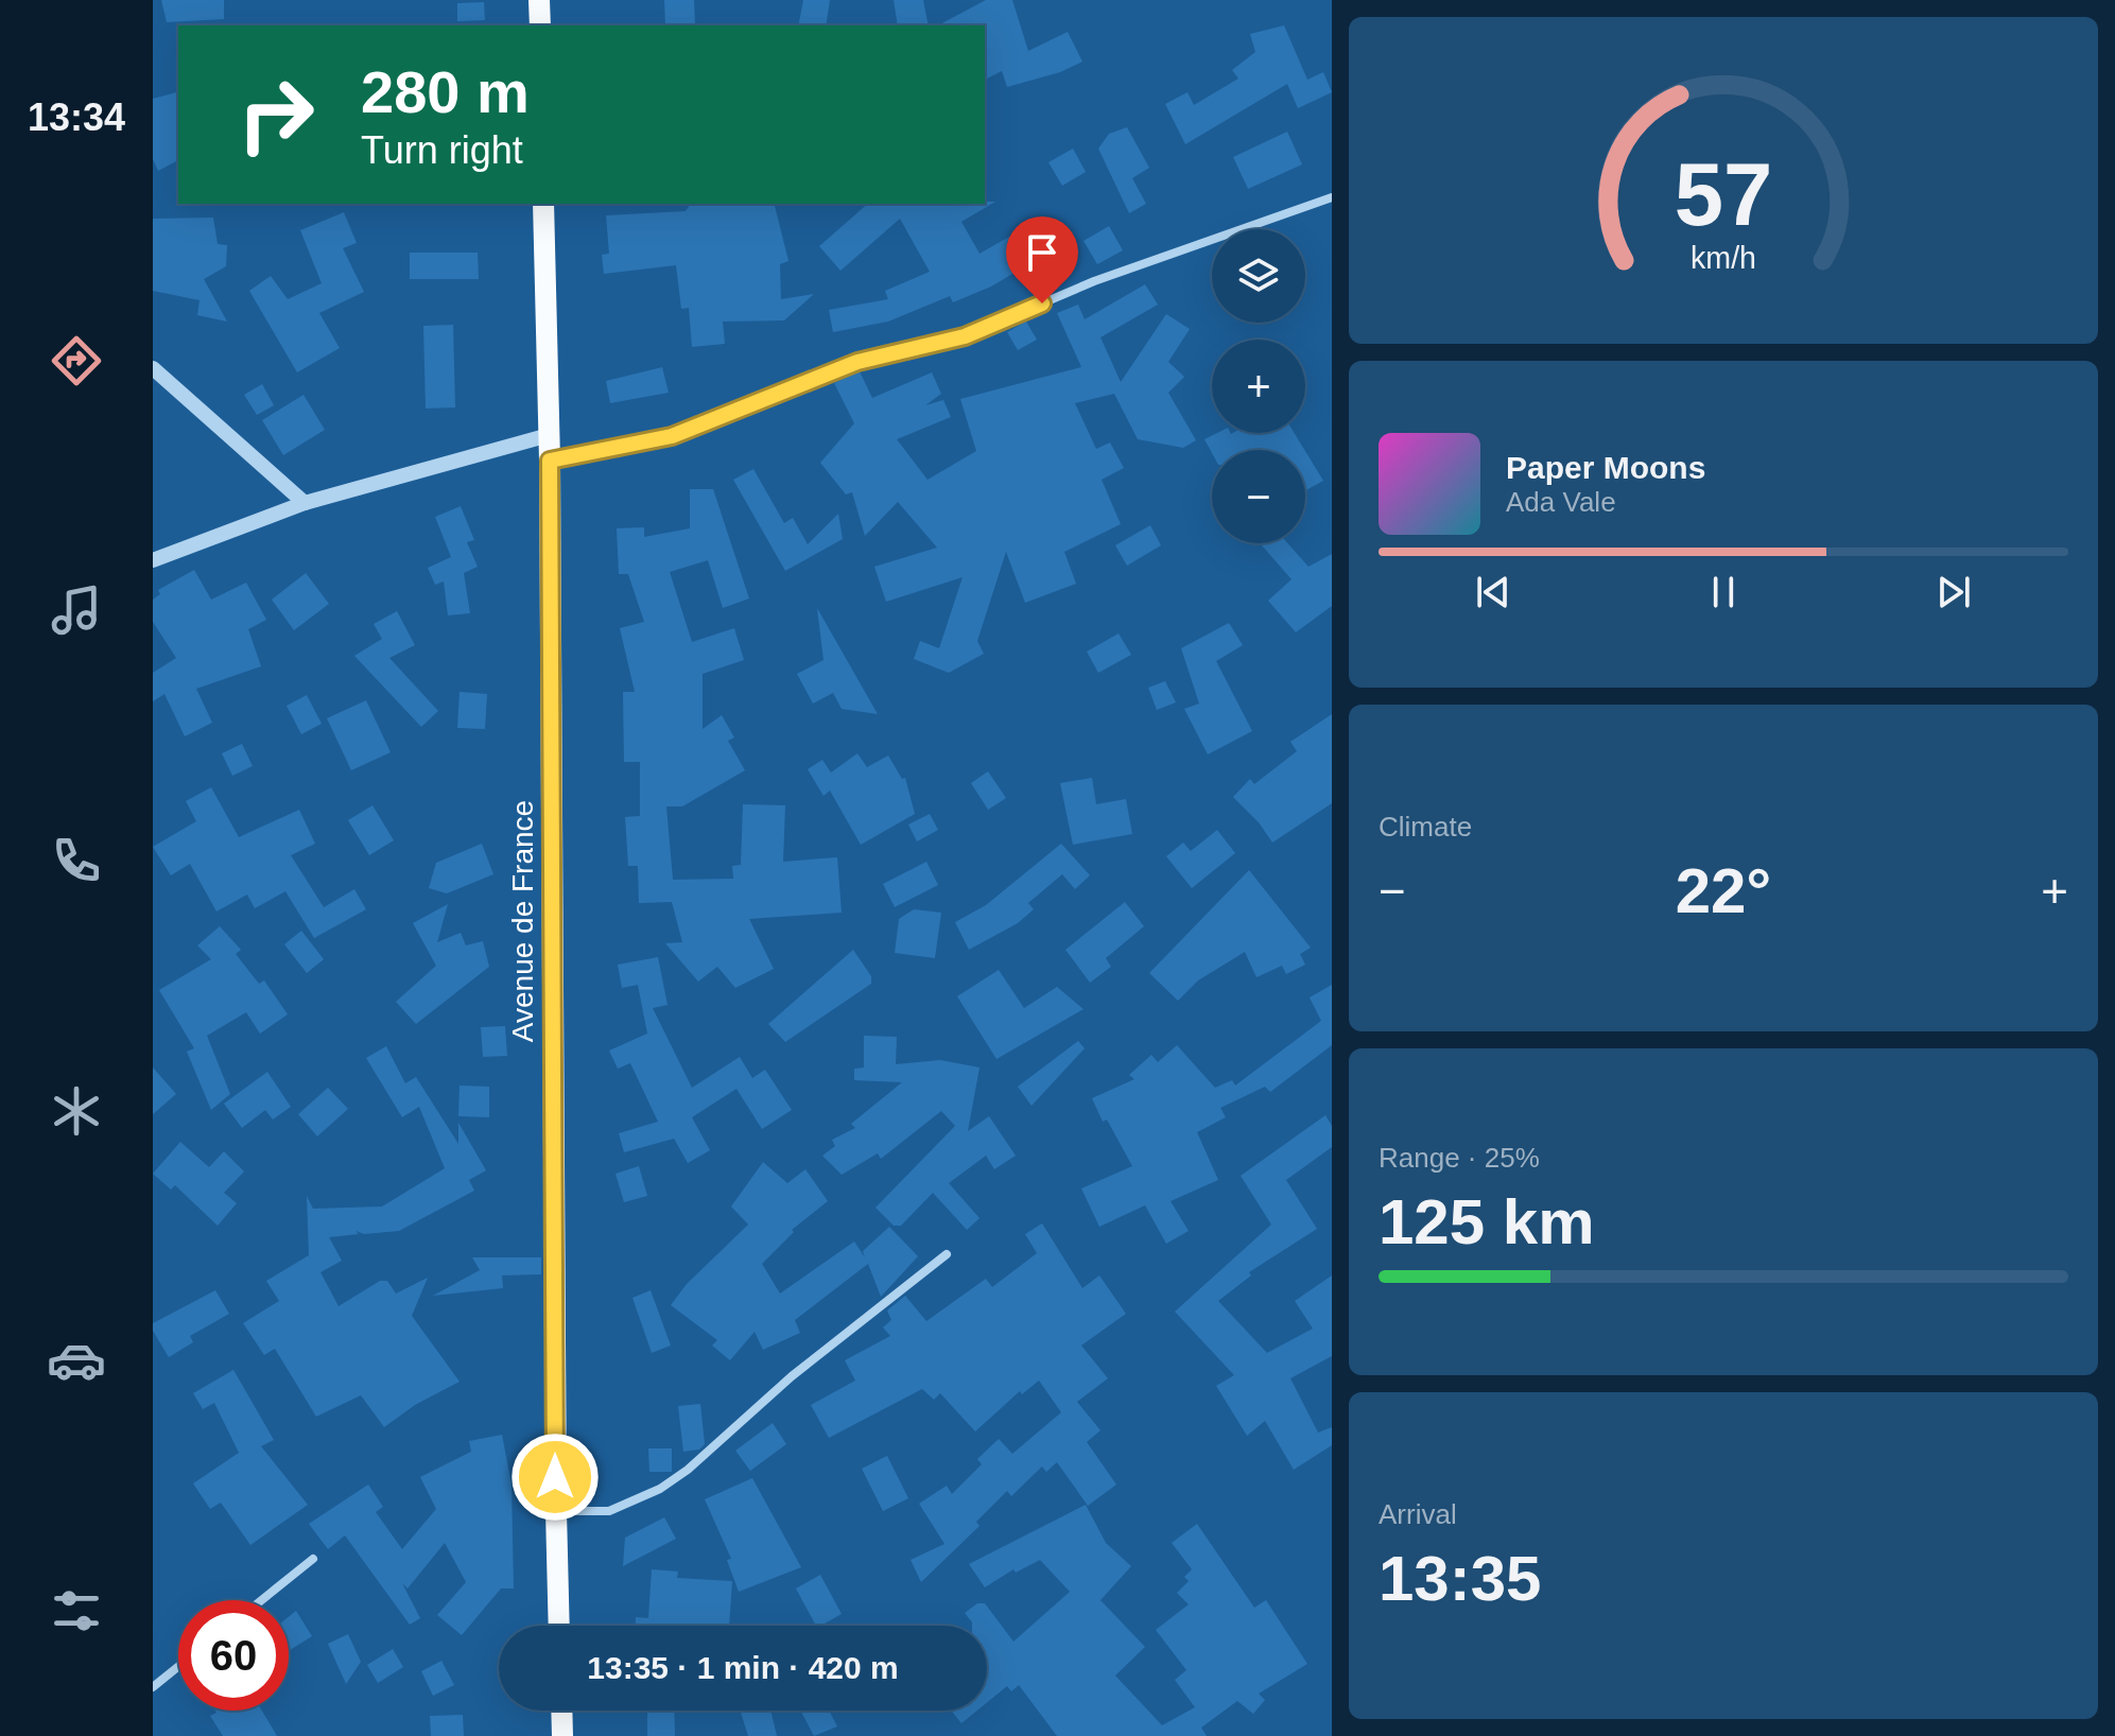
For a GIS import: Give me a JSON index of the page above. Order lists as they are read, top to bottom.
{
  "streets": {
    "main road": ["Avenue de France"]
  },
  "page": {
    "tabs": "13:34",
    "turn": ["280 m", "Turn right"],
    "map_buttons": ["+", "−"],
    "song": ["Paper Moons", "Ada Vale"],
    "tile": [
      "Climate",
      ["Range · 25%", "125 km"],
      ["Arrival", "13:35"]
    ],
    "heat": ["−", "22°", "+"],
    "limit": "60",
    "trip": "13:35 · 1 min · 420 m",
    "gauge": ["57", "km/h"]
  }
}
